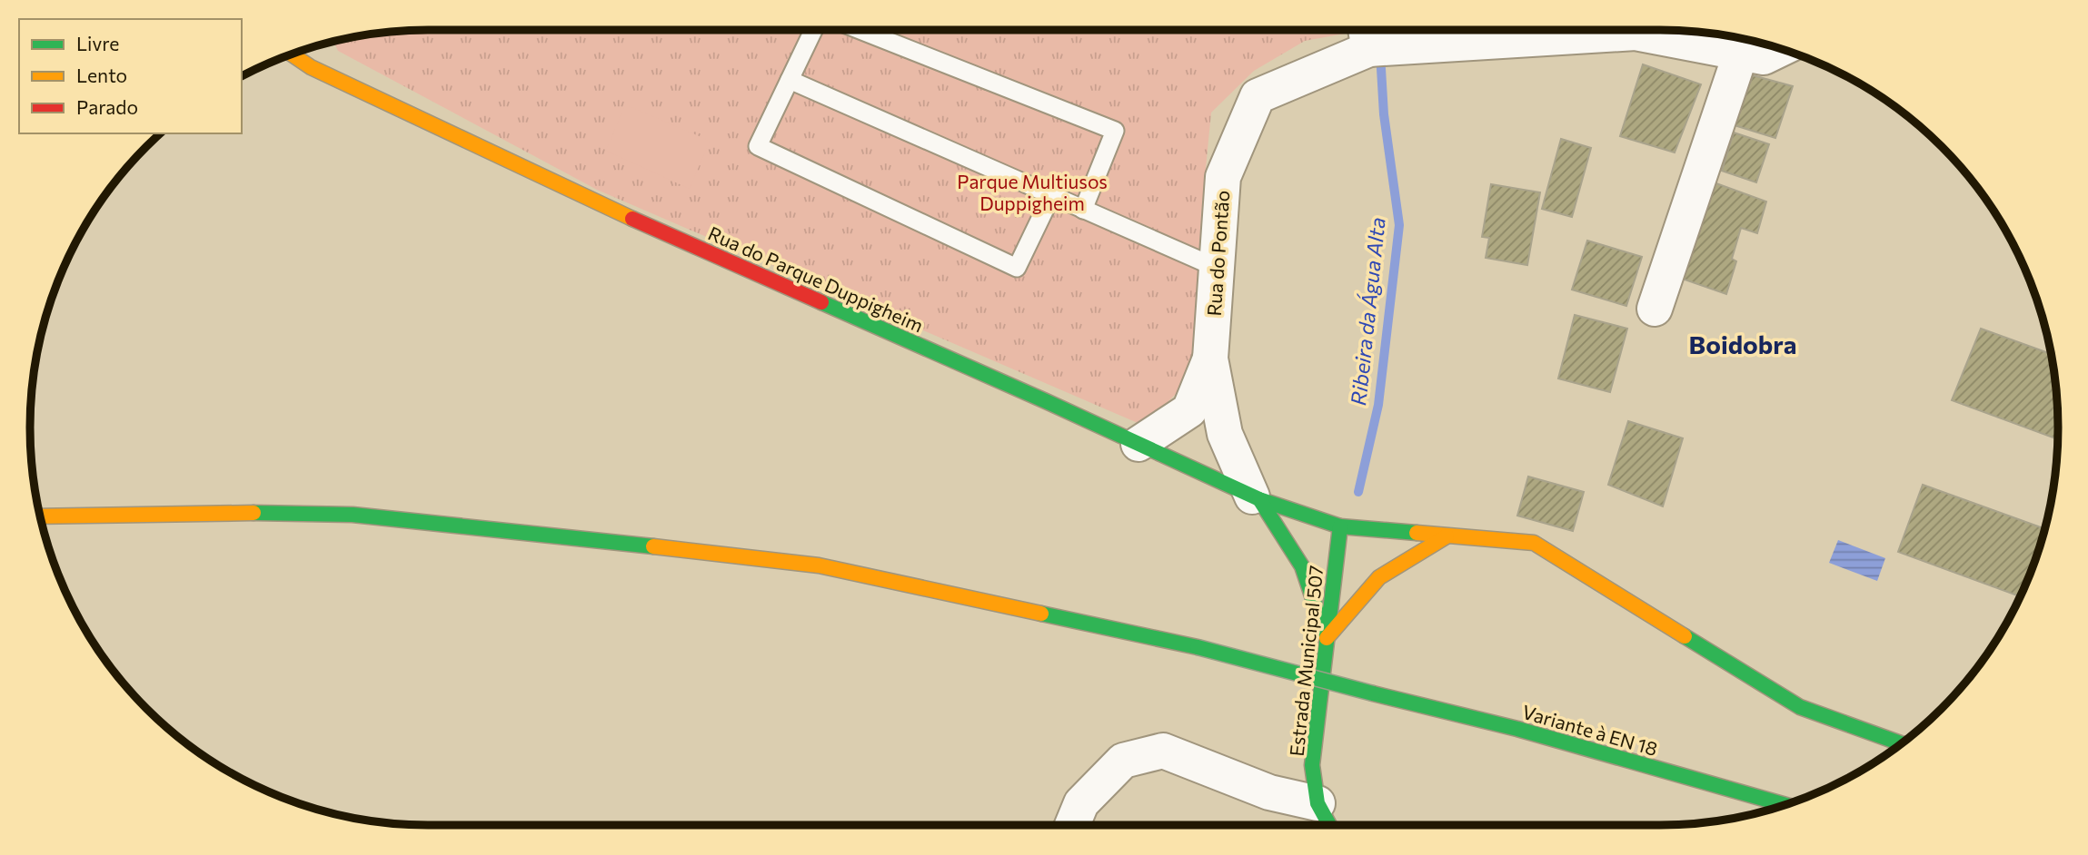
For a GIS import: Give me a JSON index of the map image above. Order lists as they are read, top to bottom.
{
  "streets": {
    "street": [
      "Rua do Pontão",
      "Rua do Parque Duppigheim",
      "Estrada Municipal 507",
      "Variante à EN 18"
    ]
  },
  "crossings": [
    ["Rua do Parque Duppigheim", "Estrada Municipal 507"]
  ],
  "districts": ["Boidobra"],
  "water": ["Ribeira da Água Alta"],
  "parks": ["Parque Multiusos Duppigheim"],
  "legend": ["Livre", "Lento", "Parado"]
}
